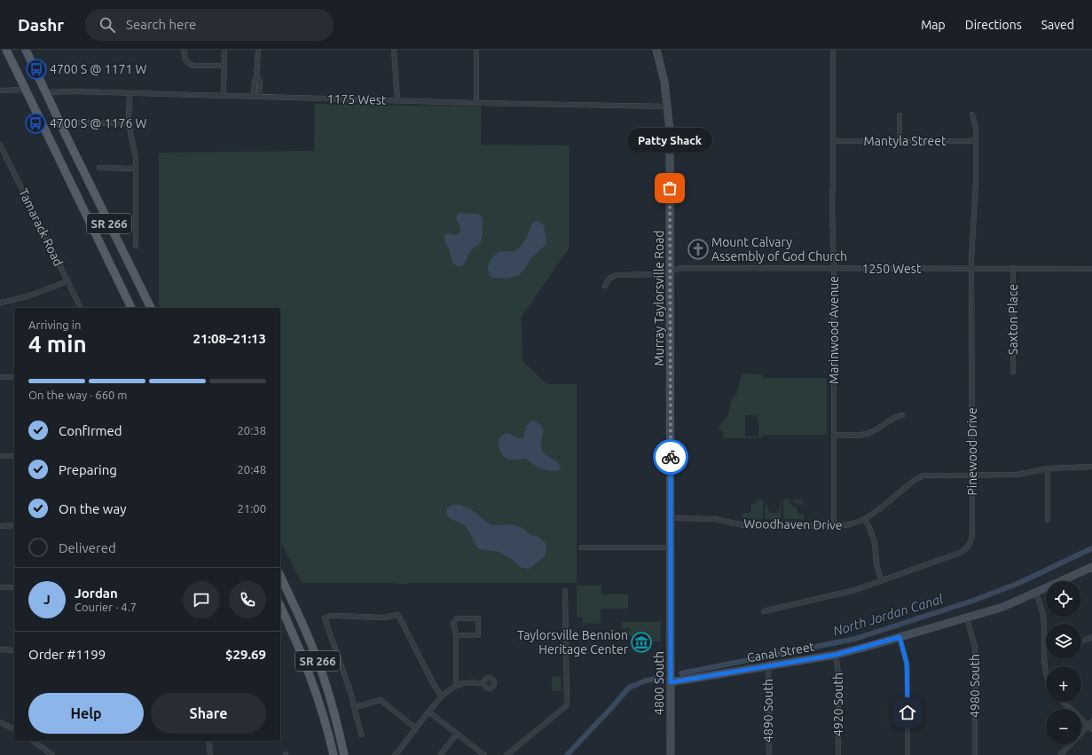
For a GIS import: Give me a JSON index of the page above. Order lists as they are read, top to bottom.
{
  "streets": {
    "main road": ["SR 266"],
    "street": [
      "1175 West",
      "Mantyla Street",
      "Tamarack Road",
      "1250 West",
      "Murray Taylorsville Road",
      "Saxton Place",
      "Marinwood Avenue",
      "Pinewood Drive",
      "Woodhaven Drive",
      "Canal Street",
      "4800 South",
      "4980 South",
      "4920 South",
      "4890 South"
    ]
  },
  "crossings": [
    ["1175 West", "SR 266"],
    ["1175 West", "Murray Taylorsville Road"],
    ["Mantyla Street", "Marinwood Avenue"],
    ["Mantyla Street", "Pinewood Drive"],
    ["1250 West", "Murray Taylorsville Road"],
    ["1250 West", "Saxton Place"],
    ["1250 West", "Marinwood Avenue"],
    ["1250 West", "Pinewood Drive"],
    ["Murray Taylorsville Road", "Woodhaven Drive"],
    ["Murray Taylorsville Road", "4800 South"],
    ["Marinwood Avenue", "Woodhaven Drive"],
    ["Pinewood Drive", "Woodhaven Drive"],
    ["Canal Street", "4800 South"],
    ["Canal Street", "4980 South"],
    ["Canal Street", "4920 South"],
    ["Canal Street", "4890 South"]
  ],
  "water": ["North Jordan Canal"],
  "places": {
    "bus stop": ["4700 S @ 1171 W", "4700 S @ 1176 W"],
    "other": ["Patty Shack"],
    "church": ["Mount Calvary Assembly of God Church"],
    "museum": ["Taylorsville Bennion Heritage Center"]
  },
  "page": {
    "header": "Dashr",
    "search": "Search here",
    "nav": ["Map", "Directions", "Saved"],
    "bubble": "Patty Shack",
    "heading": ["4 min", "Arriving in", "21:08–21:13"],
    "panel": [
      "Jordan",
      "Courier · 4.7",
      "Order #1199",
      "$29.69"
    ],
    "bar": "On the way · 660 m",
    "list": [
      ["Confirmed", "20:38"],
      ["Preparing", "20:48"],
      ["On the way", "21:00"],
      "Delivered"
    ],
    "map_buttons": ["+", "−"],
    "round": "J",
    "buttons": ["Help", "Share"]
  }
}
